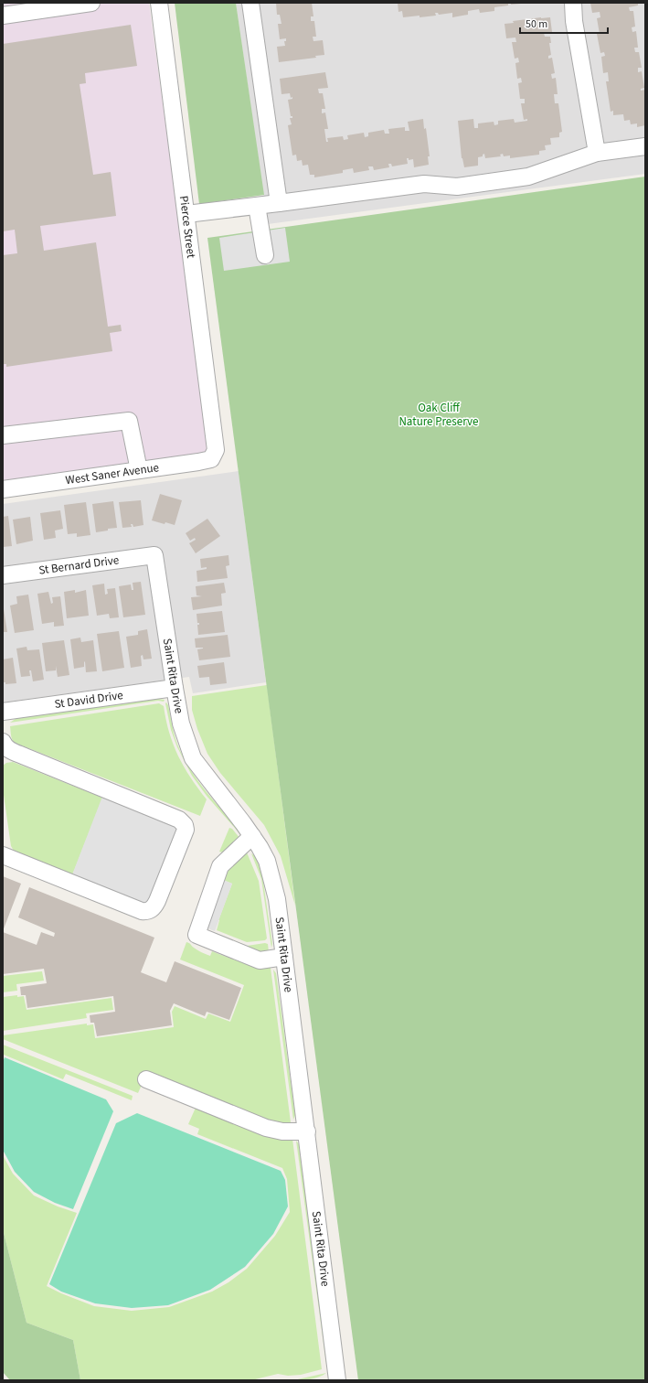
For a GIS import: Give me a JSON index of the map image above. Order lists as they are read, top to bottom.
{
  "streets": {
    "street": [
      "Pierce Street",
      "West Saner Avenue",
      "St Bernard Drive",
      "Saint Rita Drive",
      "St David Drive"
    ]
  },
  "crossings": [
    ["Pierce Street", "West Saner Avenue"],
    ["St Bernard Drive", "Saint Rita Drive"],
    ["Saint Rita Drive", "St David Drive"]
  ],
  "parks": ["Oak Cliff Nature Preserve"],
  "scale_bar": "50 m"
}
